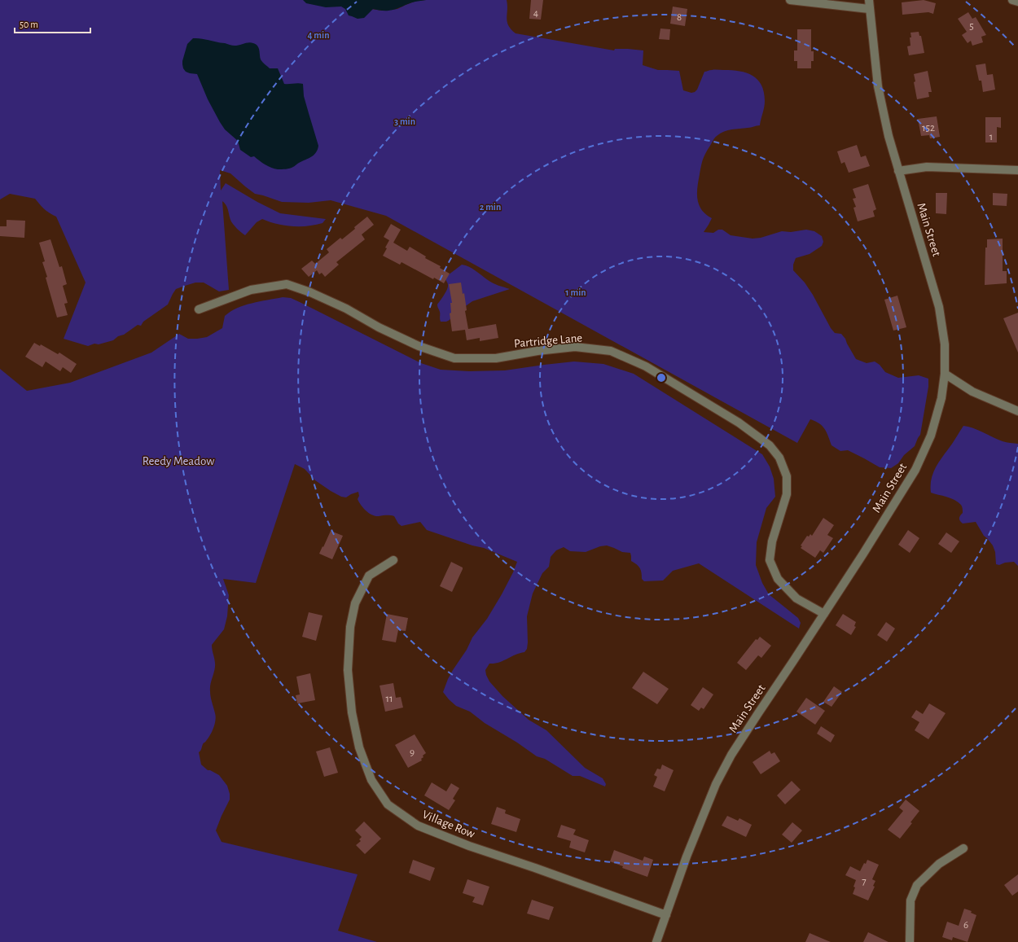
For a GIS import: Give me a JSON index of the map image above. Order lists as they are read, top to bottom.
{
  "streets": {
    "street": ["Main Street", "Partridge Lane", "Village Row"]
  },
  "crossings": [
    ["Main Street", "Partridge Lane"],
    ["Main Street", "Village Row"]
  ],
  "parks": ["Reedy Meadow"],
  "house_numbers": [
    "4",
    "8",
    "5",
    "152",
    "1",
    "11",
    "9",
    "7",
    "6"
  ],
  "scale_bar": "50 m",
  "rings": [
    "4 min",
    "3 min",
    "2 min",
    "1 min"
  ]
}
